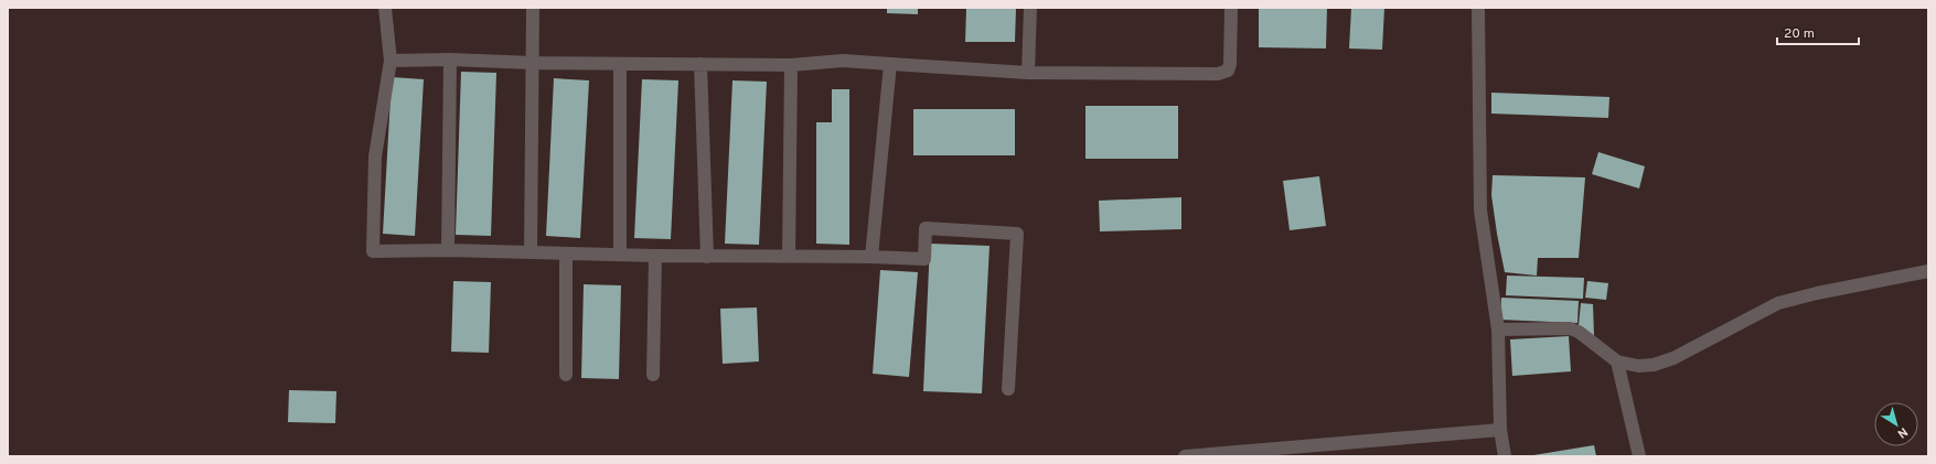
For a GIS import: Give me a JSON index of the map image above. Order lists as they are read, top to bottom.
{
  "scale_bar": "20 m",
  "north": "bottom right"
}
